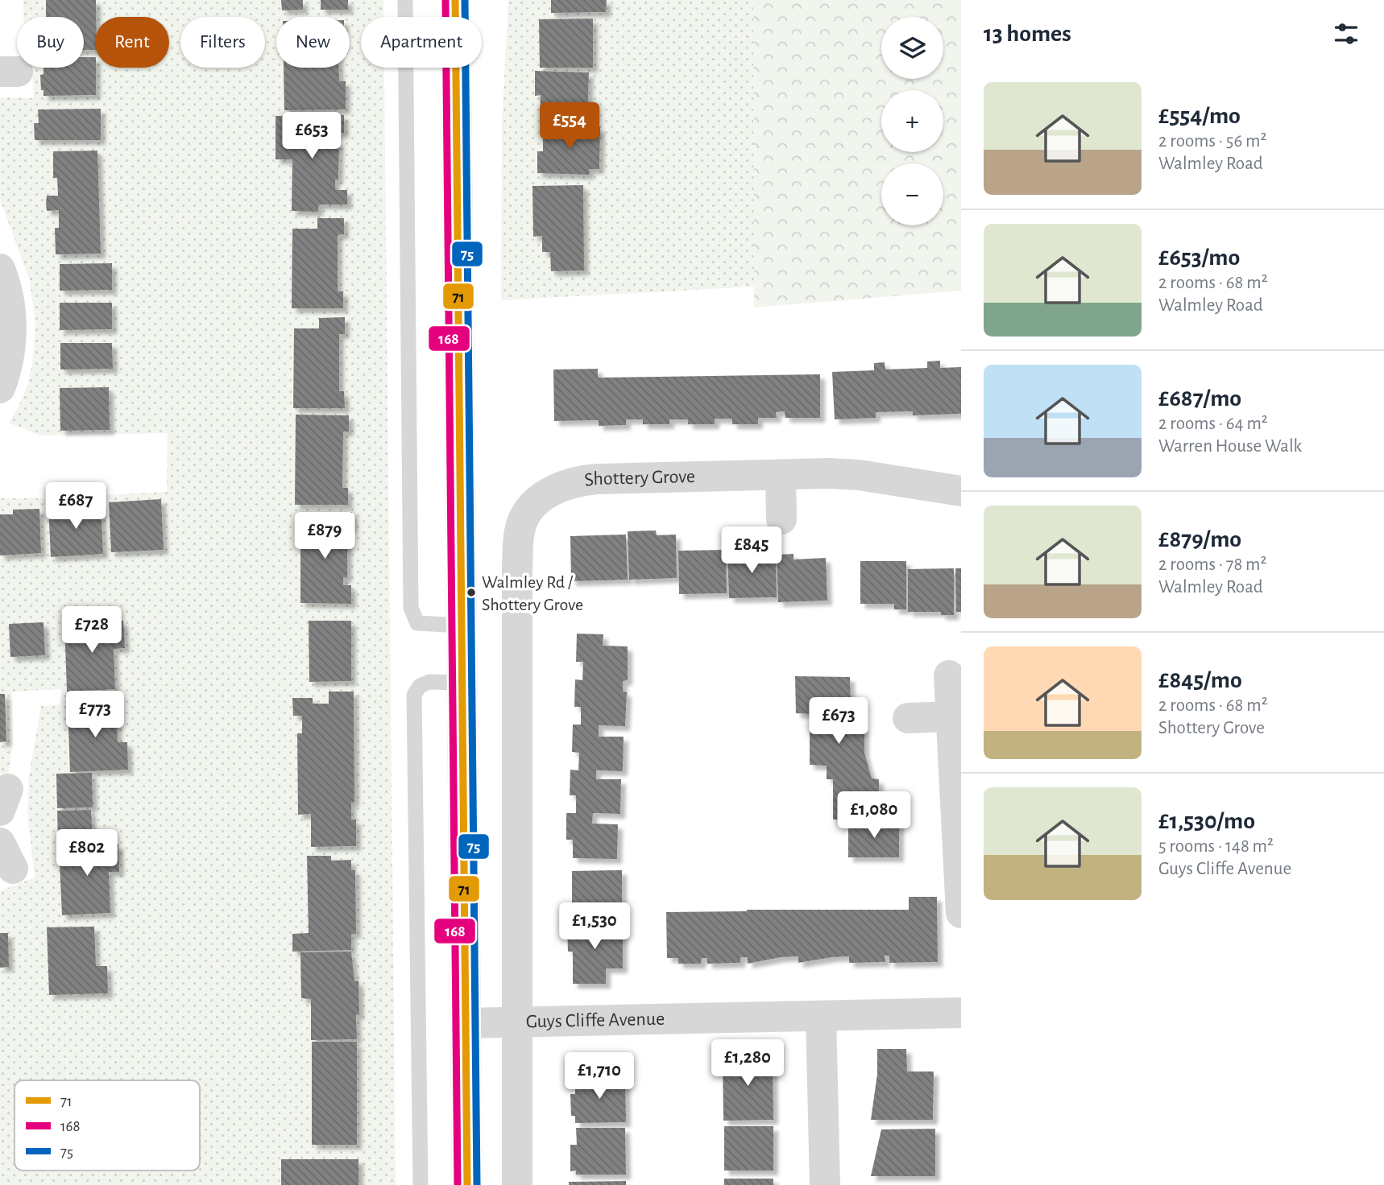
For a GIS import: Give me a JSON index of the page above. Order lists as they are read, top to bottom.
{
  "streets": {
    "street": ["Shottery Grove", "Guys Cliffe Avenue"]
  },
  "crossings": [
    ["Shottery Grove", "Guys Cliffe Avenue"]
  ],
  "places": ["Walmley Rd / Shottery Grove"],
  "lines": ["transit line 71", "transit line 168", "transit line 75"],
  "legend": ["71", "168", "75"],
  "page": {
    "heading": "13 homes",
    "map_buttons": ["+", "−"],
    "chip": [
      "Buy",
      "Rent",
      "Filters",
      "New",
      "Apartment"
    ],
    "list": [
      {
        "name": "£554/mo",
        "note": "2 rooms · 56 m² · Walmley Road"
      },
      {
        "name": "£653/mo",
        "note": "2 rooms · 68 m² · Walmley Road"
      },
      {
        "name": "£687/mo",
        "note": "2 rooms · 64 m² · Warren House Walk"
      },
      {
        "name": "£879/mo",
        "note": "2 rooms · 78 m² · Walmley Road"
      },
      {
        "name": "£845/mo",
        "note": "2 rooms · 68 m² · Shottery Grove"
      },
      {
        "name": "£1,530/mo",
        "note": "5 rooms · 148 m² · Guys Cliffe Avenue"
      }
    ],
    "price": [
      "£554",
      "£653",
      "£687",
      "£879",
      "£845",
      "£728",
      "£773",
      "£673",
      "£1,080",
      "£802",
      "£1,530",
      "£1,280",
      "£1,710"
    ]
  }
}
